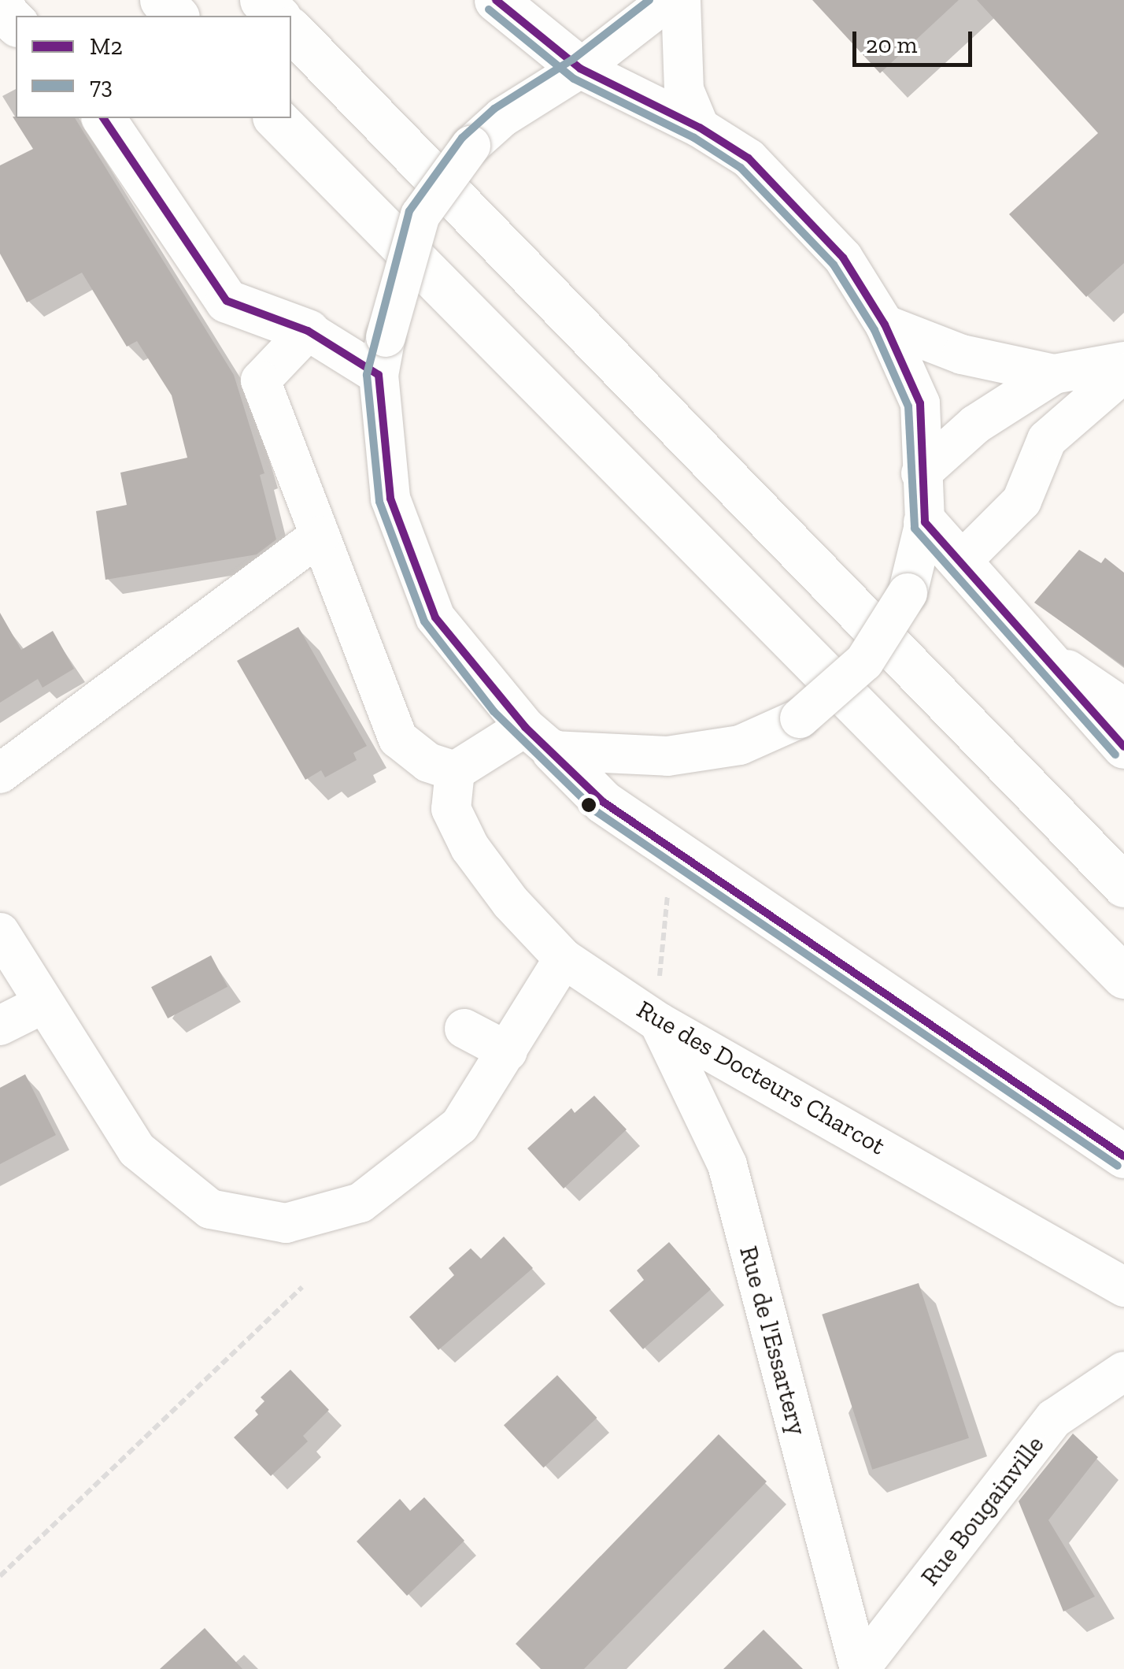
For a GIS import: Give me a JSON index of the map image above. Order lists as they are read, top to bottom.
{
  "streets": {
    "street": ["Rue des Docteurs Charcot", "Rue de l'Essartery", "Rue Bougainville"]
  },
  "crossings": [
    ["Rue des Docteurs Charcot", "Rue de l'Essartery"],
    ["Rue de l'Essartery", "Rue Bougainville"]
  ],
  "lines": ["transit line M2", "transit line 73"],
  "legend": ["M2", "73"],
  "scale_bar": "20 m"
}
